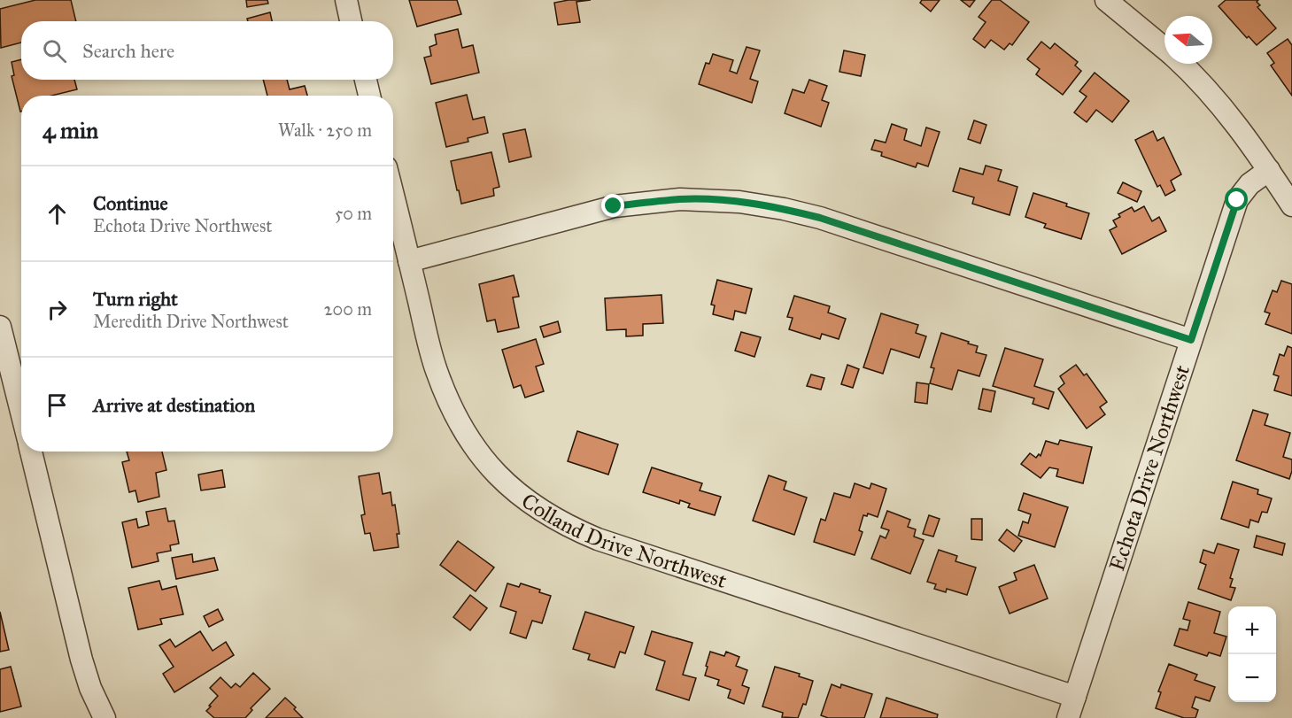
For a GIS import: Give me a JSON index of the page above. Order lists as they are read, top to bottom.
{
  "streets": {
    "street": ["Echota Drive Northwest", "Colland Drive Northwest"]
  },
  "crossings": [
    ["Echota Drive Northwest", "Colland Drive Northwest"]
  ],
  "north": "left",
  "page": {
    "search": "Search here",
    "heading": ["4 min", "Walk · 250 m"],
    "list": [
      ["Continue", "Echota Drive Northwest", "50 m"],
      ["Turn right", "Meredith Drive Northwest", "200 m"],
      "Arrive at destination"
    ],
    "map_buttons": ["+", "−"]
  }
}
